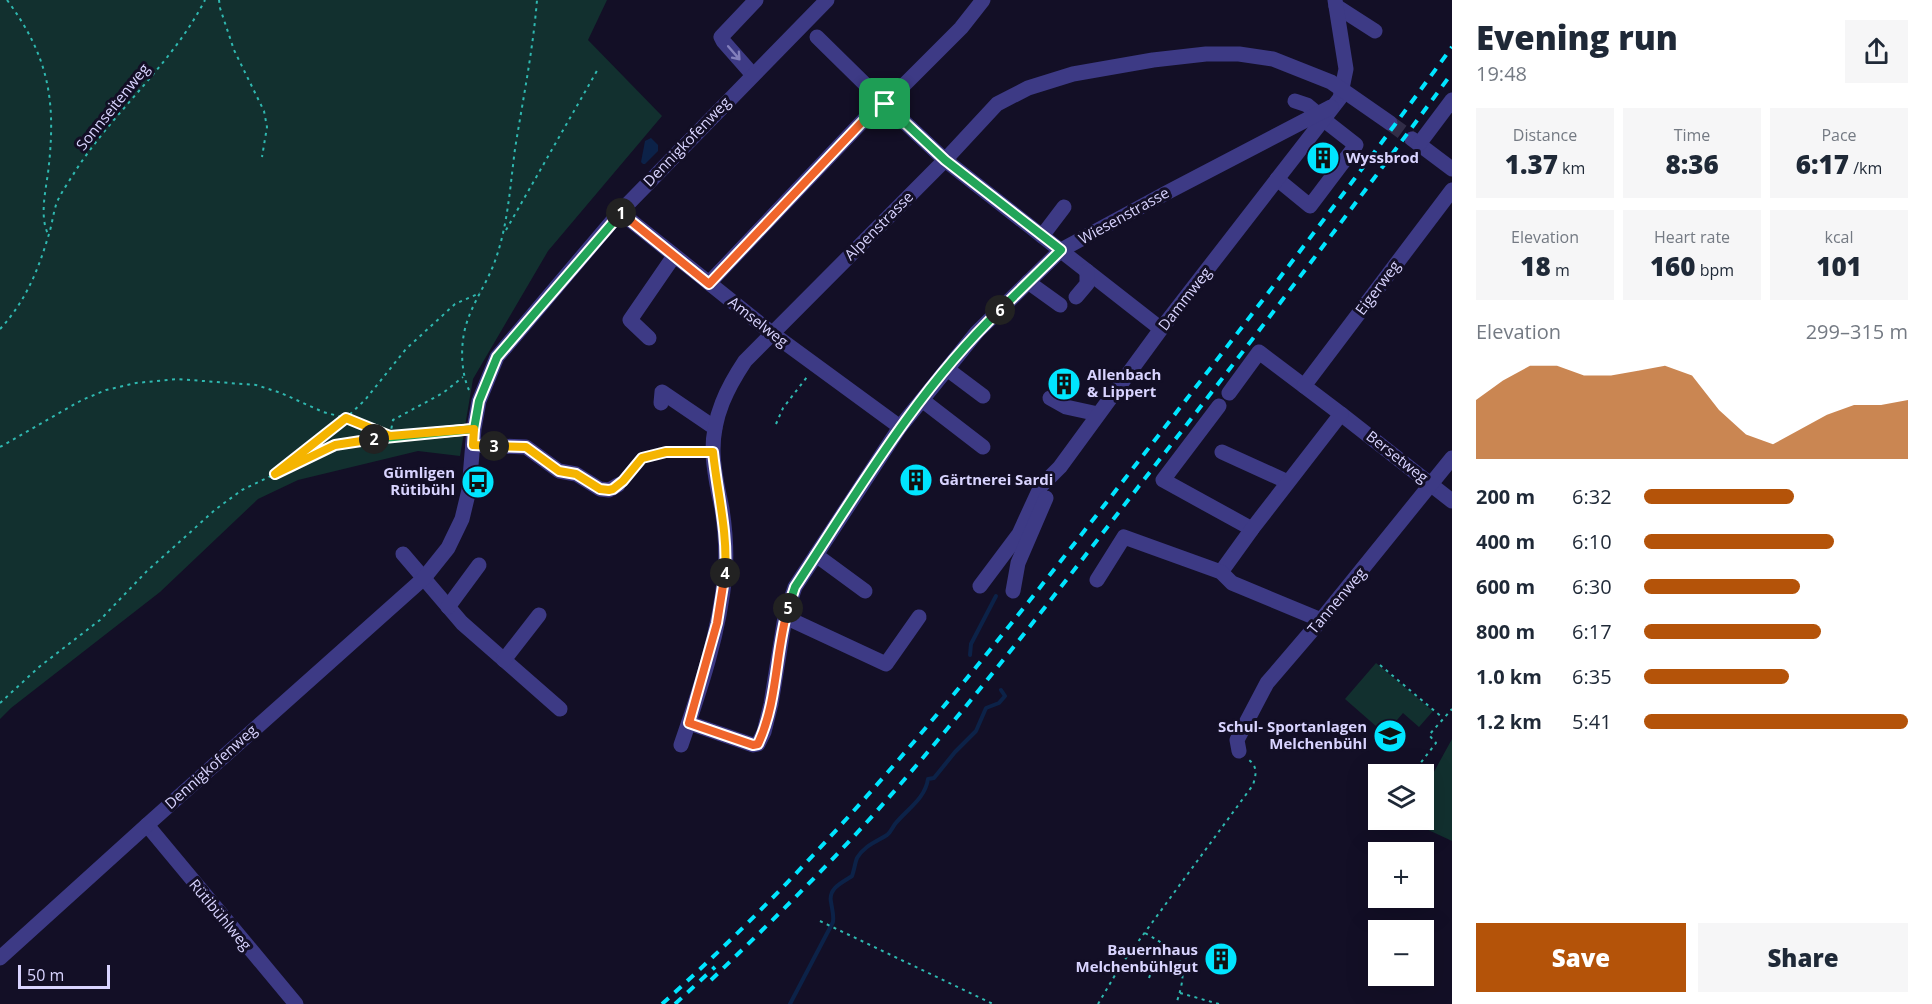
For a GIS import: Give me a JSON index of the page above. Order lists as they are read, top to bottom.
{
  "streets": {
    "street": [
      "Dennigkofenweg",
      "Wiesenstrasse",
      "Alpenstrasse",
      "Eigerweg",
      "Dammweg",
      "Amselweg",
      "Bersetweg",
      "Tannenweg",
      "Rütibühlweg"
    ],
    "path": ["Sonnseitenweg"]
  },
  "crossings": [
    ["Dennigkofenweg", "Amselweg"],
    ["Dennigkofenweg", "Rütibühlweg"],
    ["Wiesenstrasse", "Alpenstrasse"],
    ["Wiesenstrasse", "Dammweg"],
    ["Wiesenstrasse", "Amselweg"],
    ["Alpenstrasse", "Dammweg"],
    ["Alpenstrasse", "Amselweg"],
    ["Bersetweg", "Tannenweg"]
  ],
  "places": {
    "building": [
      "Wyssbrod",
      "Allenbach & Lippert",
      "Gärtnerei Sardi",
      "Bauernhaus Melchenbühlgut"
    ],
    "bus stop": ["Gümligen Rütibühl"],
    "school or university": ["Schul- Sportanlagen Melchenbühl"]
  },
  "scale_bar": "50 m",
  "page": {
    "heading": ["Evening run", "19:48"],
    "stats": [
      ["Distance", "1.37 km"],
      ["Time", "8:36"],
      ["Pace", "6:17 /km"],
      ["Elevation", "18 m"],
      ["Heart rate", "160 bpm"],
      ["kcal", "101"]
    ],
    "pins": [
      "1",
      "6",
      "2",
      "3",
      "4",
      "5"
    ],
    "chart": ["Elevation", "299–315 m"],
    "list": [
      {
        "name": "200 m",
        "note": "6:32"
      },
      {
        "name": "400 m",
        "note": "6:10"
      },
      {
        "name": "600 m",
        "note": "6:30"
      },
      {
        "name": "800 m",
        "note": "6:17"
      },
      {
        "name": "1.0 km",
        "note": "6:35"
      },
      {
        "name": "1.2 km",
        "note": "5:41"
      }
    ],
    "map_buttons": ["+", "−"],
    "buttons": ["Save", "Share"],
    "scale": "50 m"
  }
}
